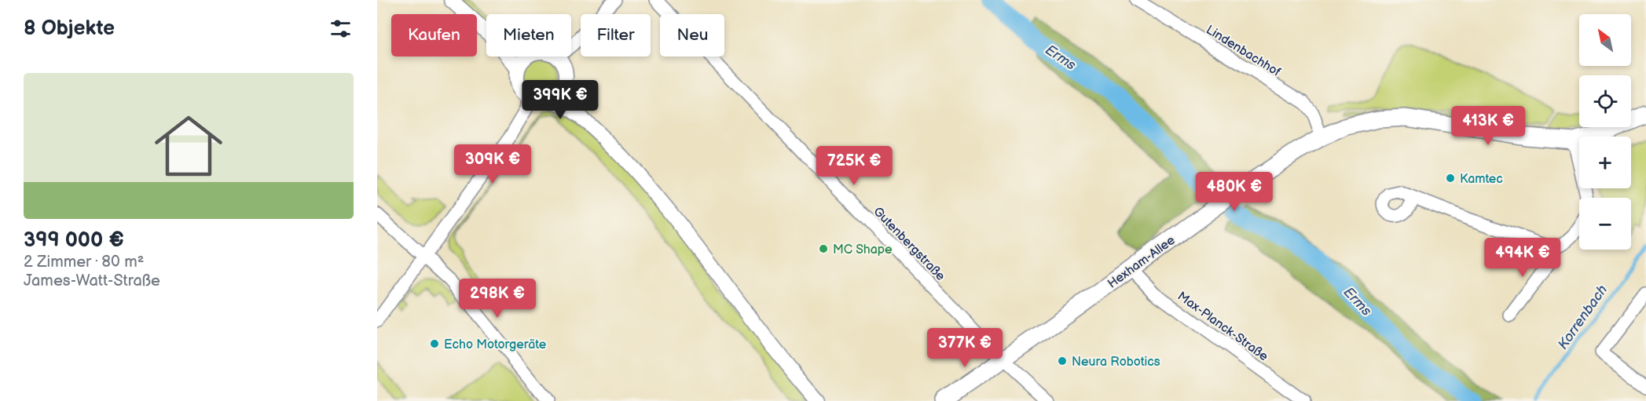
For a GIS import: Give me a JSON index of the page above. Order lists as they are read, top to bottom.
{
  "streets": {
    "main road": ["Hexham-Allee"],
    "street": ["Lindenbachhof", "Gutenbergstraße", "Max-Planck-Straße"]
  },
  "crossings": [
    ["Lindenbachhof", "Hexham-Allee"],
    ["Gutenbergstraße", "Hexham-Allee"],
    ["Hexham-Allee", "Max-Planck-Straße"]
  ],
  "water": ["Erms", "Korrenbach"],
  "places": [
    "Kamtec",
    "MC Shape",
    "Echo Motorgeräte",
    "Neura Robotics"
  ],
  "north": "top left",
  "page": {
    "heading": "8 Objekte",
    "map_buttons": ["+", "−"],
    "chip": [
      "Kaufen",
      "Mieten",
      "Filter",
      "Neu"
    ],
    "list": [
      {
        "name": "399 000 €",
        "note": "2 Zimmer · 80 m² · James-Watt-Straße"
      }
    ],
    "price": [
      "399K €",
      "413K €",
      "309K €",
      "725K €",
      "480K €",
      "494K €",
      "298K €",
      "377K €"
    ]
  }
}
